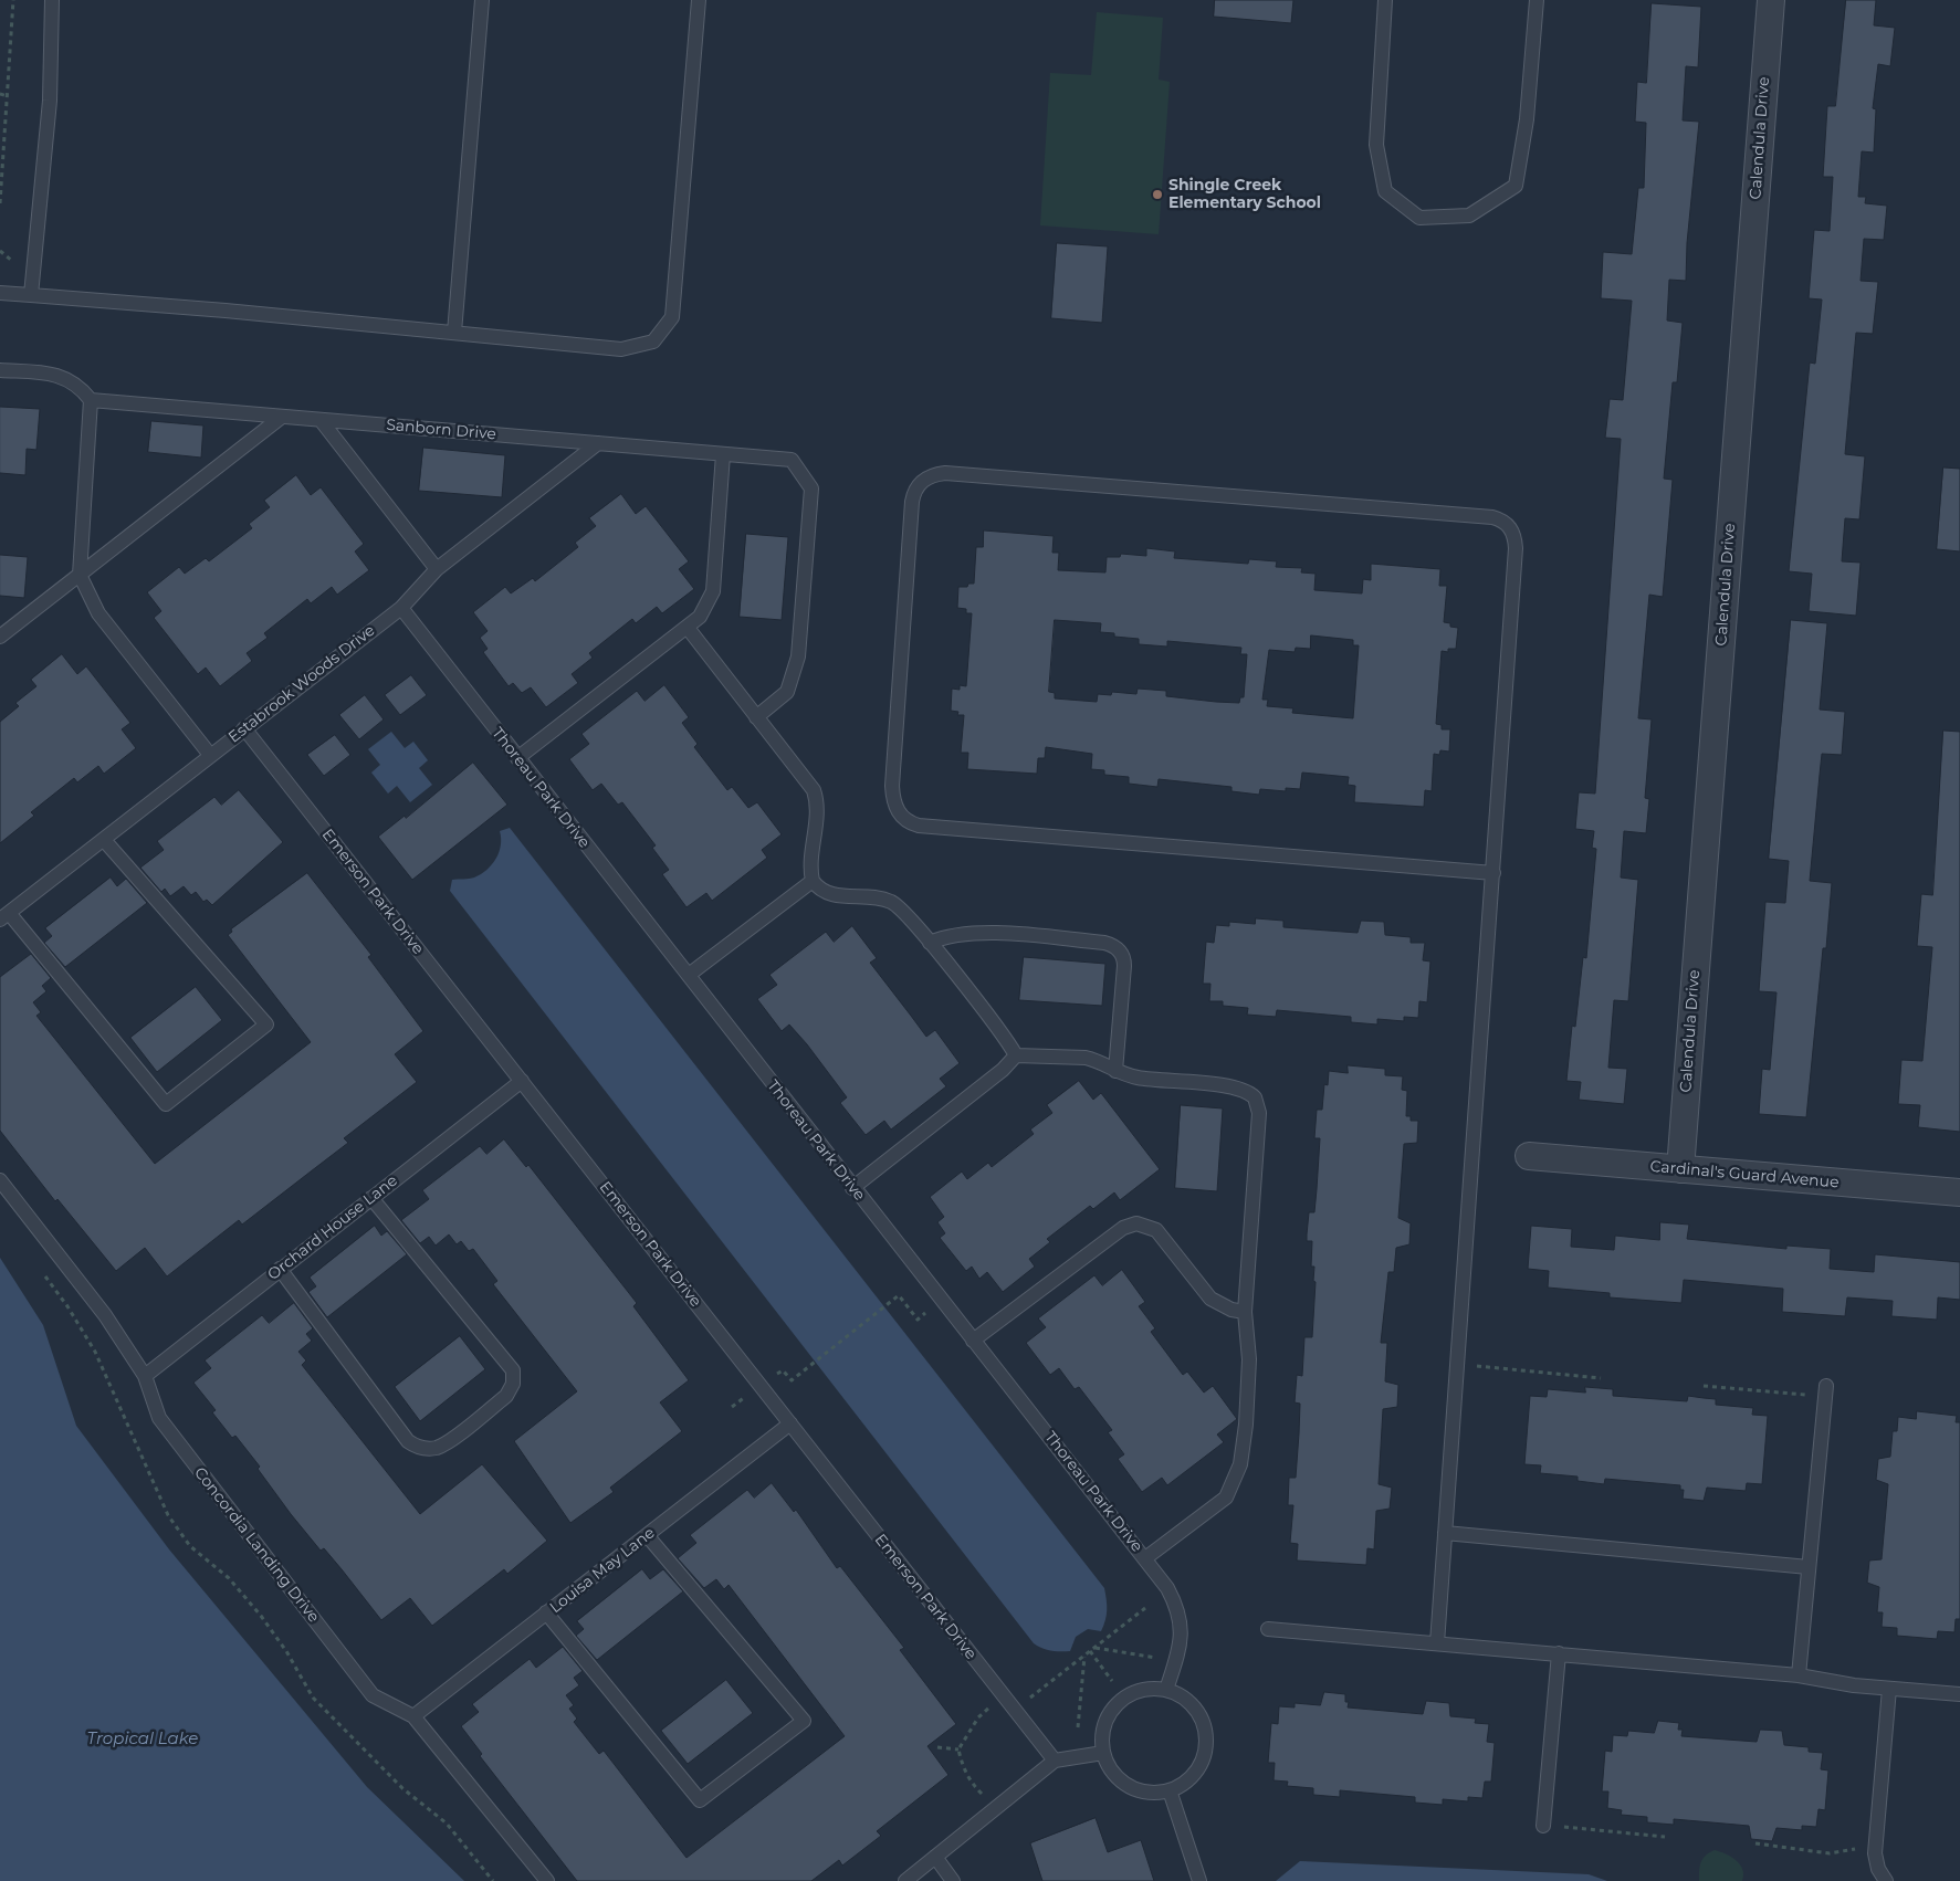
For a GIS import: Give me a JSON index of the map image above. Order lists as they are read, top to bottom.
{
  "streets": {
    "street": ["Calendula Drive", "Cardinal's Guard Avenue"],
    "lane": [
      "Sanborn Drive",
      "Estabrook Woods Drive",
      "Thoreau Park Drive",
      "Emerson Park Drive",
      "Orchard House Lane",
      "Concordia Landing Drive",
      "Louisa May Lane"
    ]
  },
  "crossings": [
    ["Calendula Drive", "Cardinal's Guard Avenue"],
    ["Sanborn Drive", "Estabrook Woods Drive"],
    ["Estabrook Woods Drive", "Thoreau Park Drive"],
    ["Estabrook Woods Drive", "Emerson Park Drive"],
    ["Emerson Park Drive", "Orchard House Lane"],
    ["Emerson Park Drive", "Louisa May Lane"],
    ["Orchard House Lane", "Concordia Landing Drive"],
    ["Concordia Landing Drive", "Louisa May Lane"]
  ],
  "water": ["Tropical Lake"],
  "places": ["Shingle Creek Elementary School"]
}
